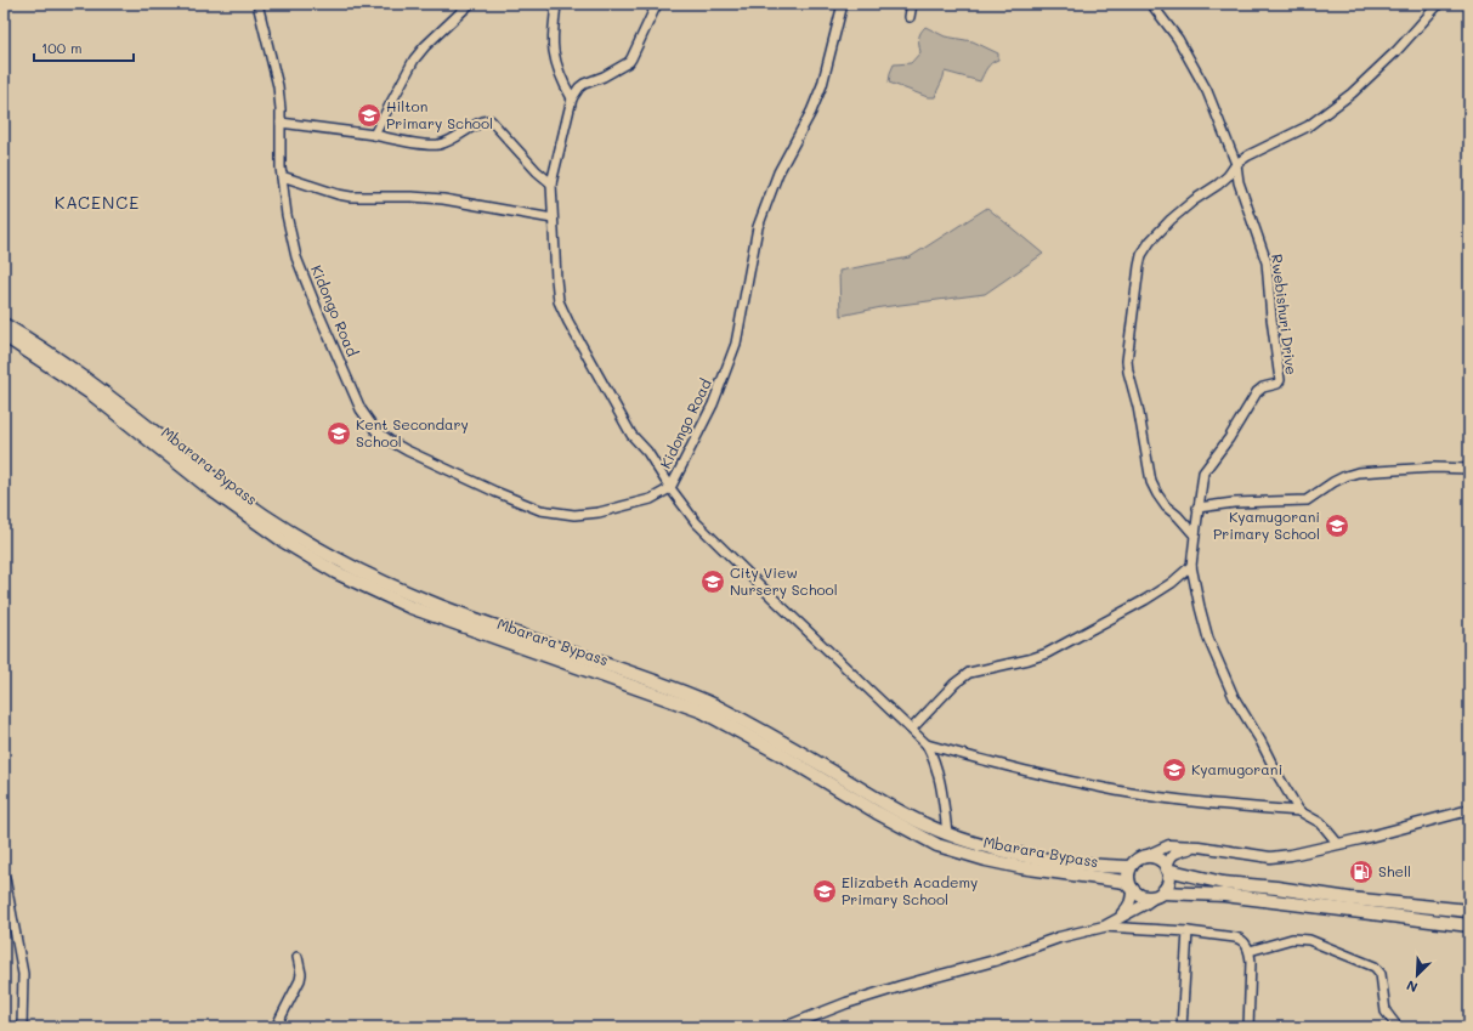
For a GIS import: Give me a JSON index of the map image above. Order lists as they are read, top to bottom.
{
  "streets": {
    "highway": ["Mbarara Bypass"],
    "street": ["Kidongo Road", "Rwebishuri Drive"]
  },
  "districts": ["KACENCE"],
  "places": {
    "school or university": [
      "Hilton Primary School",
      "Kent Secondary School",
      "Kyamugorani Primary School",
      "City View Nursery School",
      "Kyamugorani",
      "Elizabeth Academy Primary School"
    ],
    "fuel station": ["Shell"]
  },
  "scale_bar": "100 m",
  "north": "bottom left"
}
